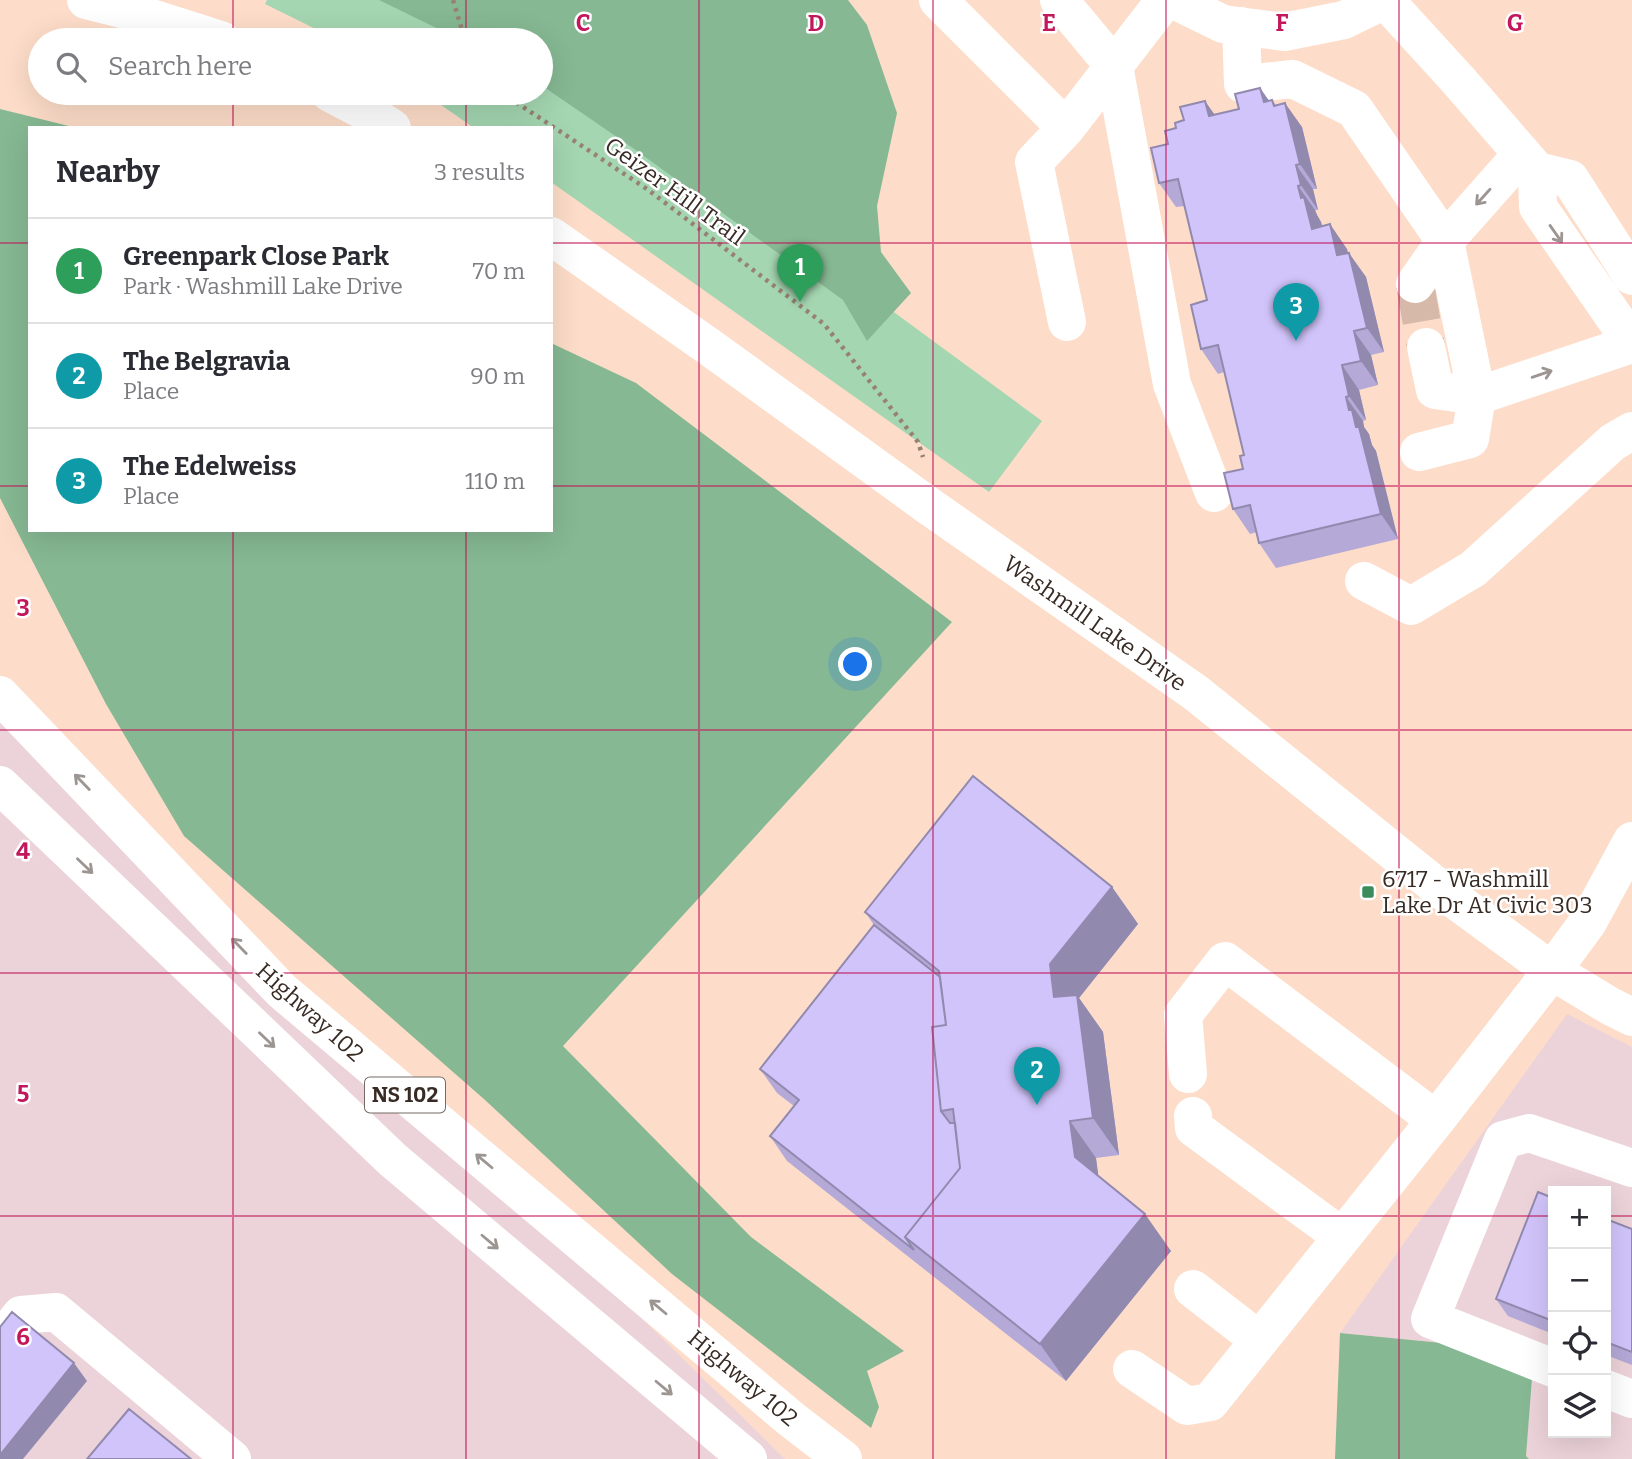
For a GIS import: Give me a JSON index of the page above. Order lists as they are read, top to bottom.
{
  "streets": {
    "main road": ["Washmill Lake Drive", "Highway 102", "NS 102"],
    "path": ["Geizer Hill Trail"]
  },
  "places": {
    "transit": ["6717 - Washmill Lake Dr At Civic 303"]
  },
  "page": {
    "search": "Search here",
    "heading": ["Nearby", "3 results"],
    "list": [
      {
        "mark": "1",
        "name": "Greenpark Close Park",
        "note": "Park · Washmill Lake Drive",
        "value": "70 m"
      },
      {
        "mark": "2",
        "name": "The Belgravia",
        "note": "Place",
        "value": "90 m"
      },
      {
        "mark": "3",
        "name": "The Edelweiss",
        "note": "Place",
        "value": "110 m"
      }
    ],
    "pins": ["1", "3", "2"],
    "map_buttons": ["+", "−"]
  },
  "grid": {
    "columns": [
      "C",
      "D",
      "E",
      "F",
      "G"
    ],
    "rows": [
      "3",
      "4",
      "5",
      "6"
    ]
  }
}
